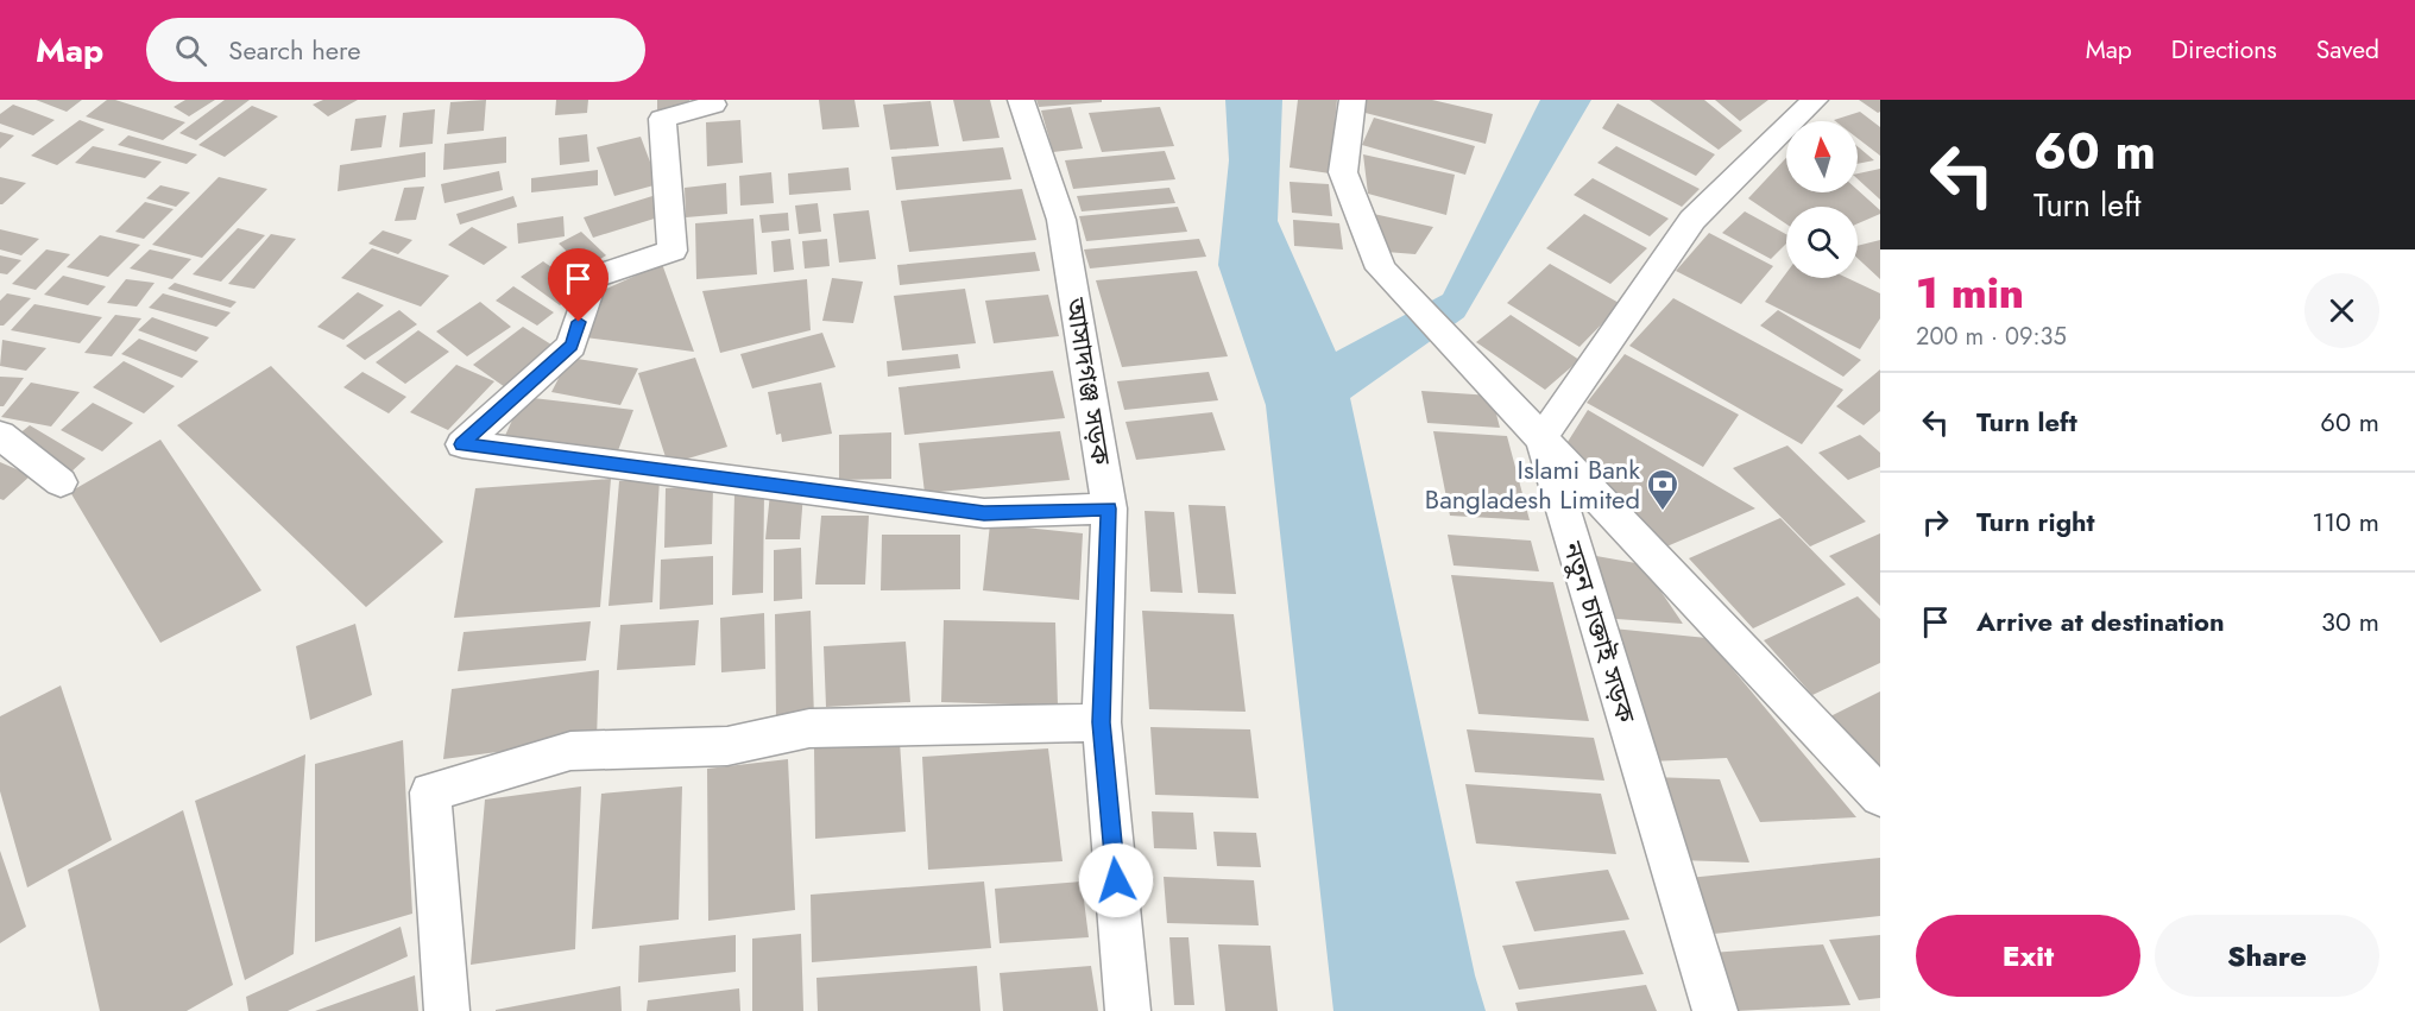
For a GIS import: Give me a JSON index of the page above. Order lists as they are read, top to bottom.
{
  "streets": {
    "street": ["আসাদগঞ্জ সড়ক", "নতুন চাক্তাই সড়ক"]
  },
  "places": {
    "bank": ["Islami Bank Bangladesh Limited"]
  },
  "north": "top",
  "page": {
    "header": "Map",
    "search": "Search here",
    "nav": ["Map", "Directions", "Saved"],
    "turn": ["60 m", "Turn left"],
    "heading": ["1 min", "200 m · 09:35"],
    "list": [
      {
        "name": "Turn left",
        "value": "60 m"
      },
      {
        "name": "Turn right",
        "value": "110 m"
      },
      {
        "name": "Arrive at destination",
        "value": "30 m"
      }
    ],
    "buttons": ["Exit", "Share"]
  }
}
